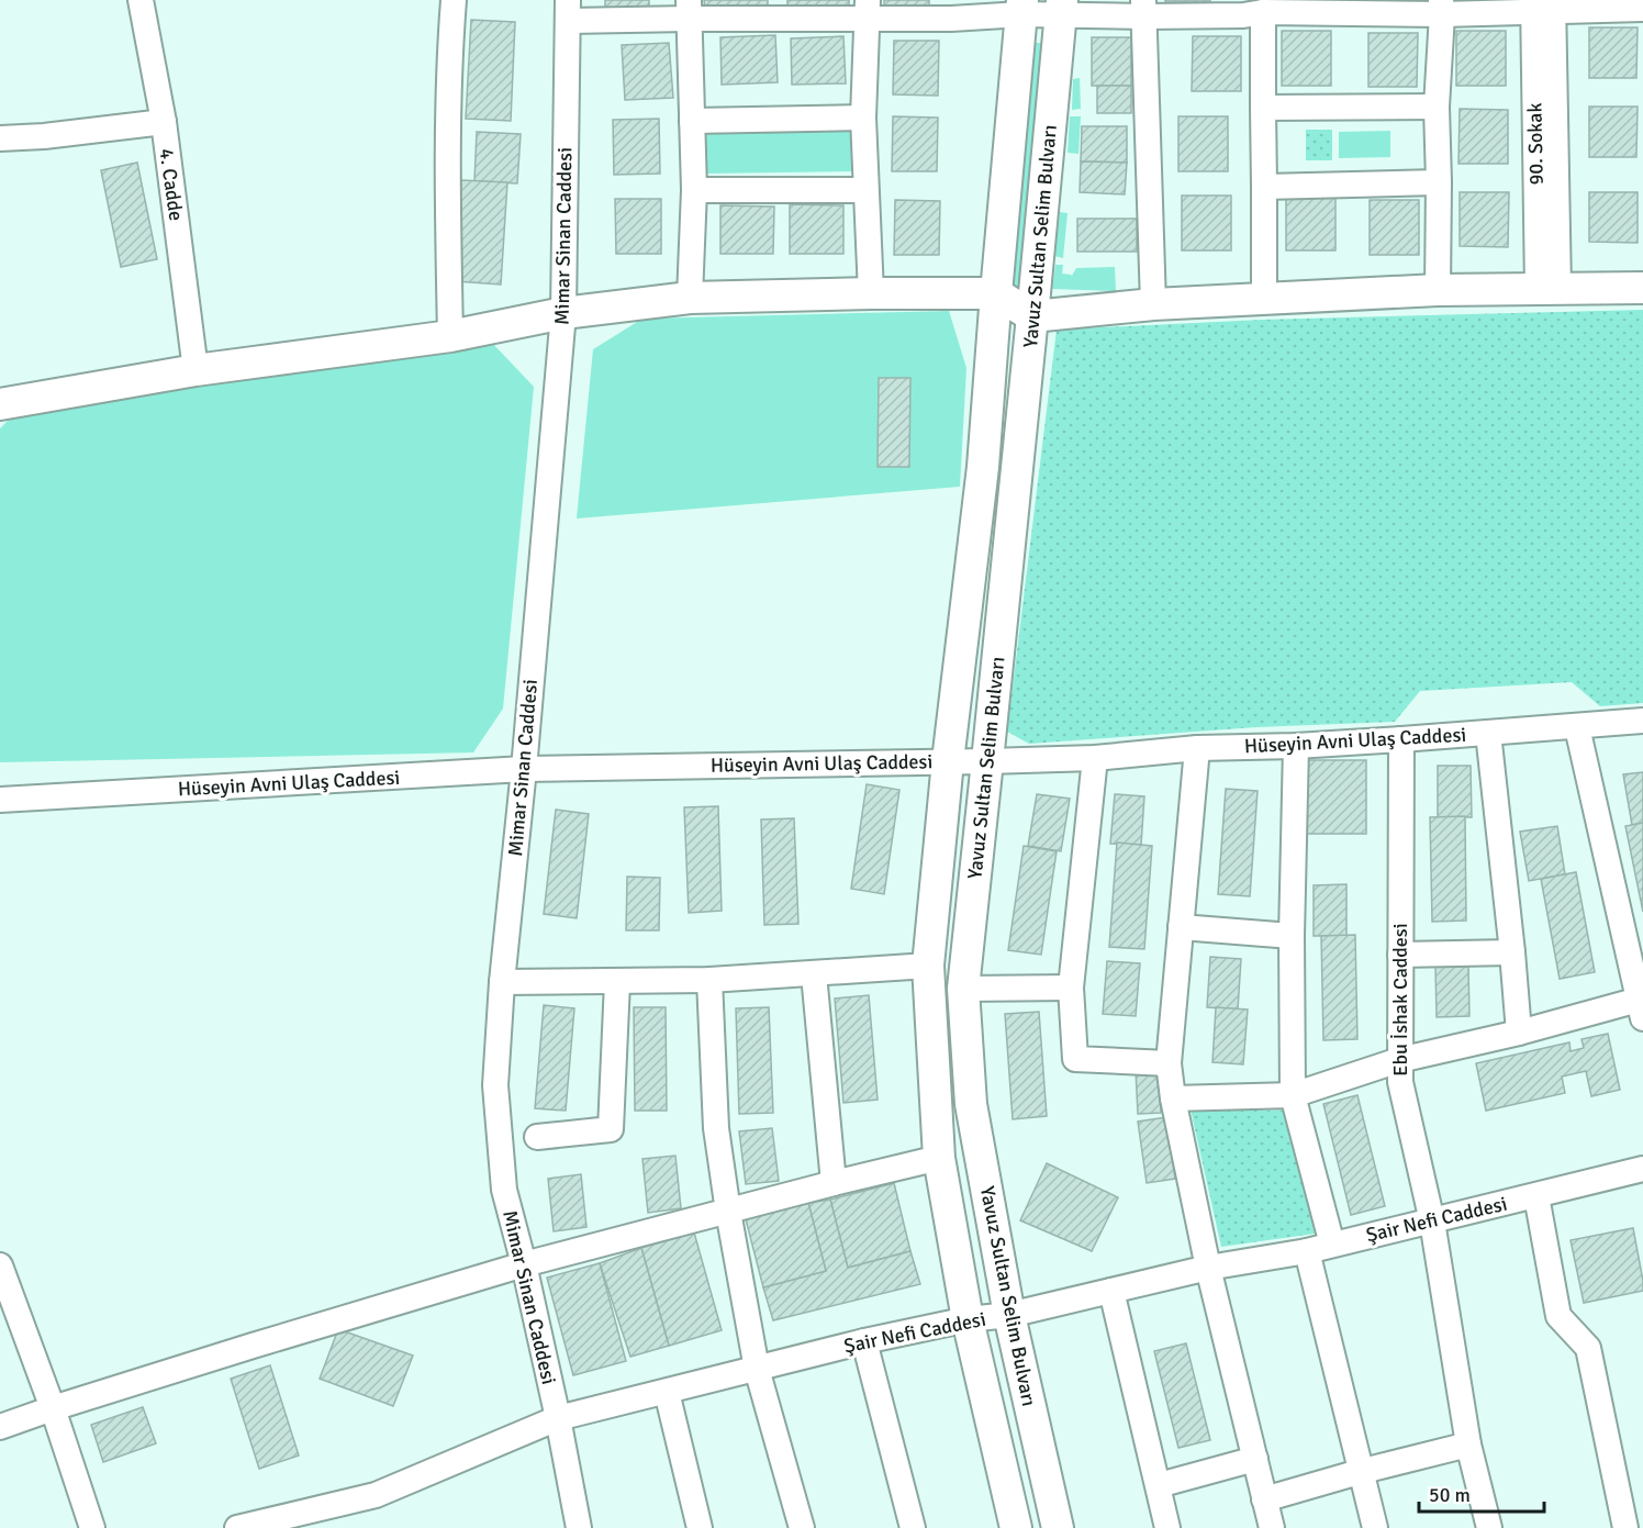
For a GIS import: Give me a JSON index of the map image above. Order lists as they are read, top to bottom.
{
  "streets": {
    "main road": ["Yavuz Sultan Selim Bulvarı"],
    "street": [
      "90. Sokak",
      "4. Cadde",
      "Mimar Sinan Caddesi",
      "Hüseyin Avni Ulaş Caddesi",
      "Ebu İshak Caddesi",
      "Şair Nefi Caddesi"
    ]
  },
  "crossings": [
    ["Mimar Sinan Caddesi", "Hüseyin Avni Ulaş Caddesi"],
    ["Mimar Sinan Caddesi", "Şair Nefi Caddesi"],
    ["Yavuz Sultan Selim Bulvarı", "Hüseyin Avni Ulaş Caddesi"],
    ["Yavuz Sultan Selim Bulvarı", "Şair Nefi Caddesi"],
    ["Hüseyin Avni Ulaş Caddesi", "Ebu İshak Caddesi"],
    ["Ebu İshak Caddesi", "Şair Nefi Caddesi"]
  ],
  "scale_bar": "50 m"
}
